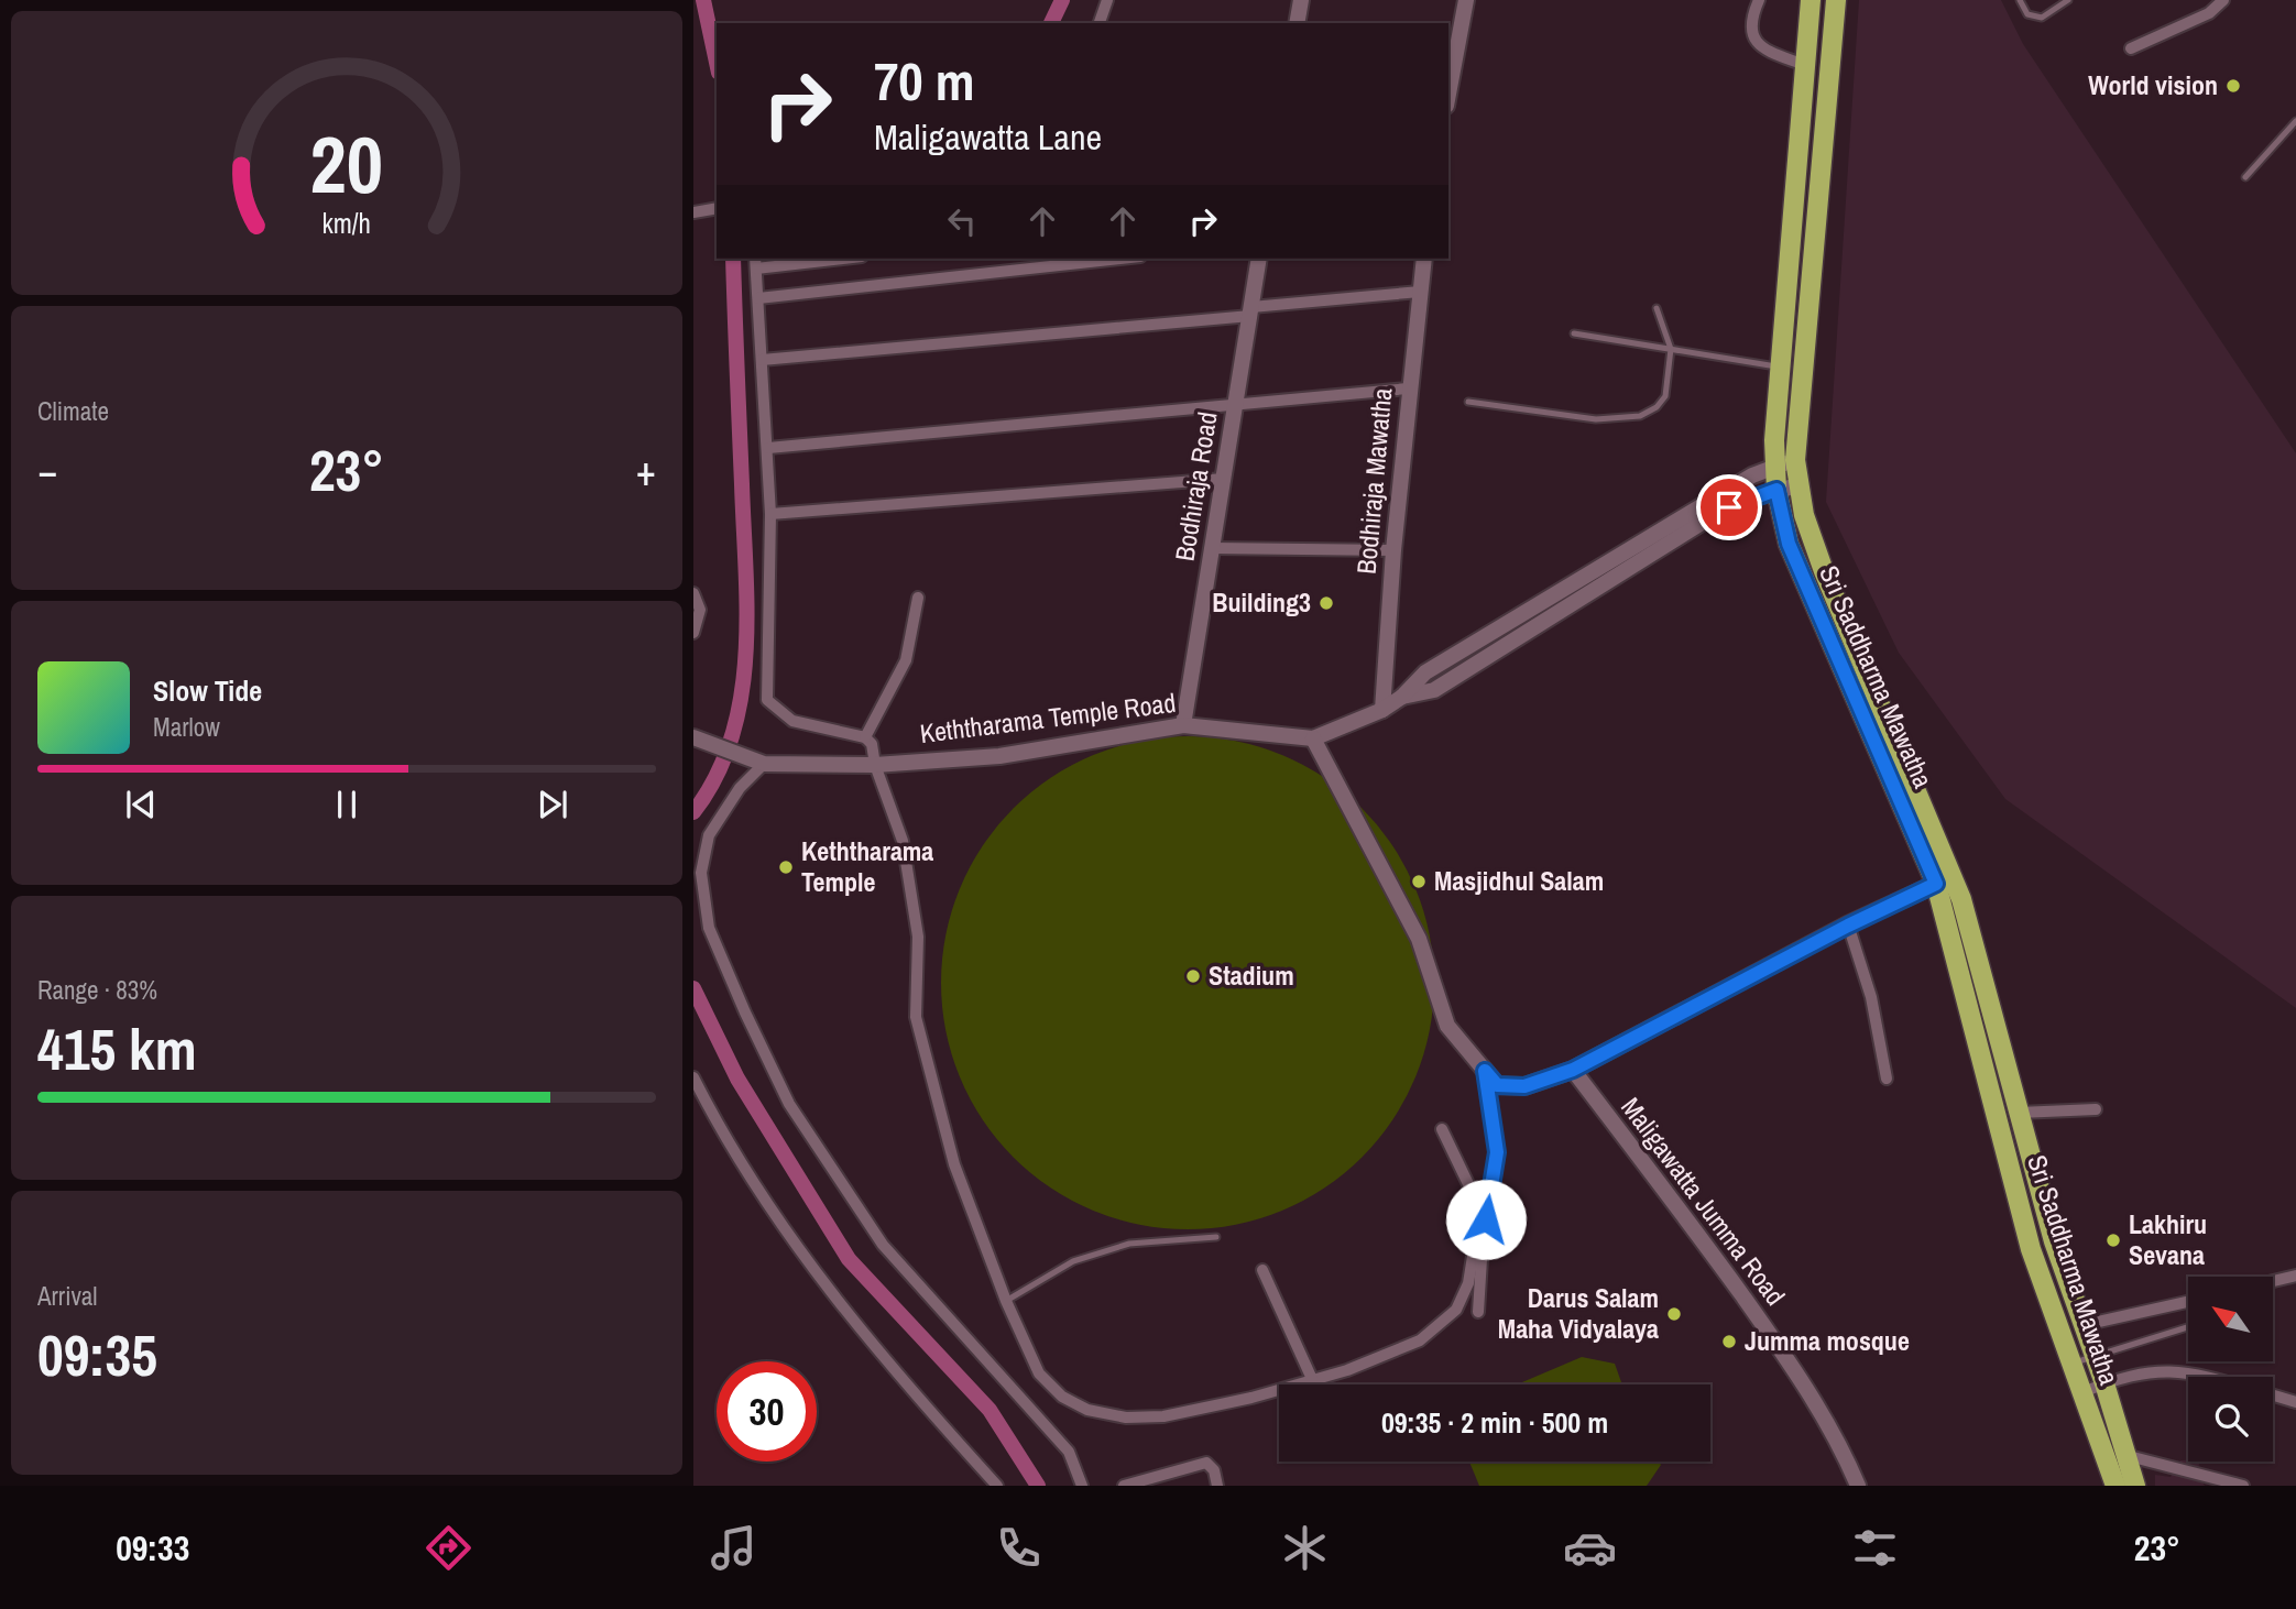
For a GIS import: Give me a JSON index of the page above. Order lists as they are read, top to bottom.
{
  "streets": {
    "highway": ["Sri Saddharma Mawatha"],
    "street": [
      "Bodhiraja Mawatha",
      "Bodhiraja Road",
      "Keththarama Temple Road",
      "Maligawatta Jumma Road"
    ]
  },
  "crossings": [
    ["Bodhiraja Mawatha", "Keththarama Temple Road"],
    ["Bodhiraja Road", "Keththarama Temple Road"],
    ["Sri Saddharma Mawatha", "Keththarama Temple Road"]
  ],
  "places": [
    "World vision",
    "Building3",
    "Keththarama Temple",
    "Masjidhul Salam",
    "Stadium",
    "Lakhiru Sevana",
    "Darus Salam Maha Vidyalaya",
    "Jumma mosque"
  ],
  "north": "top left",
  "page": {
    "turn": ["70 m", "Maligawatta Lane"],
    "tile": [
      "Climate",
      ["Range · 83%", "415 km"],
      ["Arrival", "09:35"]
    ],
    "heat": ["−", "23°", "+"],
    "song": ["Slow Tide", "Marlow"],
    "limit": "30",
    "trip": "09:35 · 2 min · 500 m",
    "tabs": ["09:33", "23°"],
    "gauge": ["20", "km/h"]
  }
}
